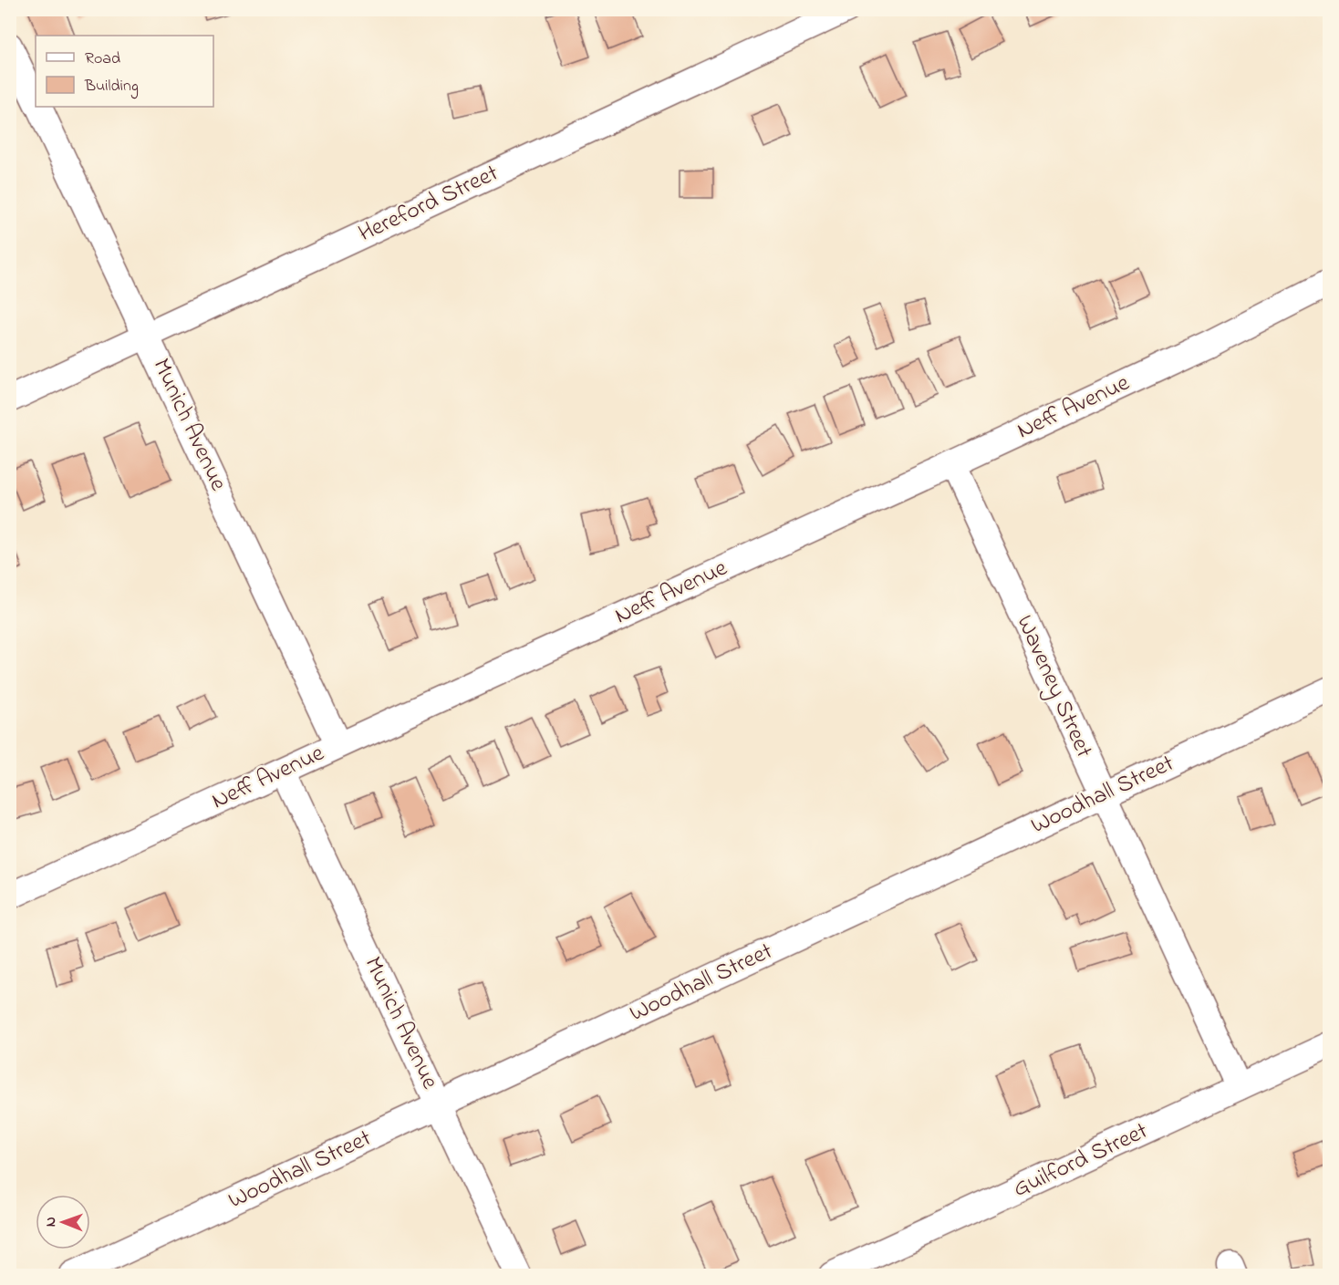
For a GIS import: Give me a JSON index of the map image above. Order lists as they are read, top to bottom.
{
  "streets": {
    "street": [
      "Hereford Street",
      "Neff Avenue",
      "Munich Avenue",
      "Waveney Street",
      "Woodhall Street",
      "Guilford Street"
    ]
  },
  "crossings": [
    ["Hereford Street", "Munich Avenue"],
    ["Neff Avenue", "Munich Avenue"],
    ["Neff Avenue", "Waveney Street"],
    ["Munich Avenue", "Woodhall Street"],
    ["Waveney Street", "Woodhall Street"],
    ["Waveney Street", "Guilford Street"]
  ],
  "legend": ["Road", "Building"],
  "north": "left"
}
